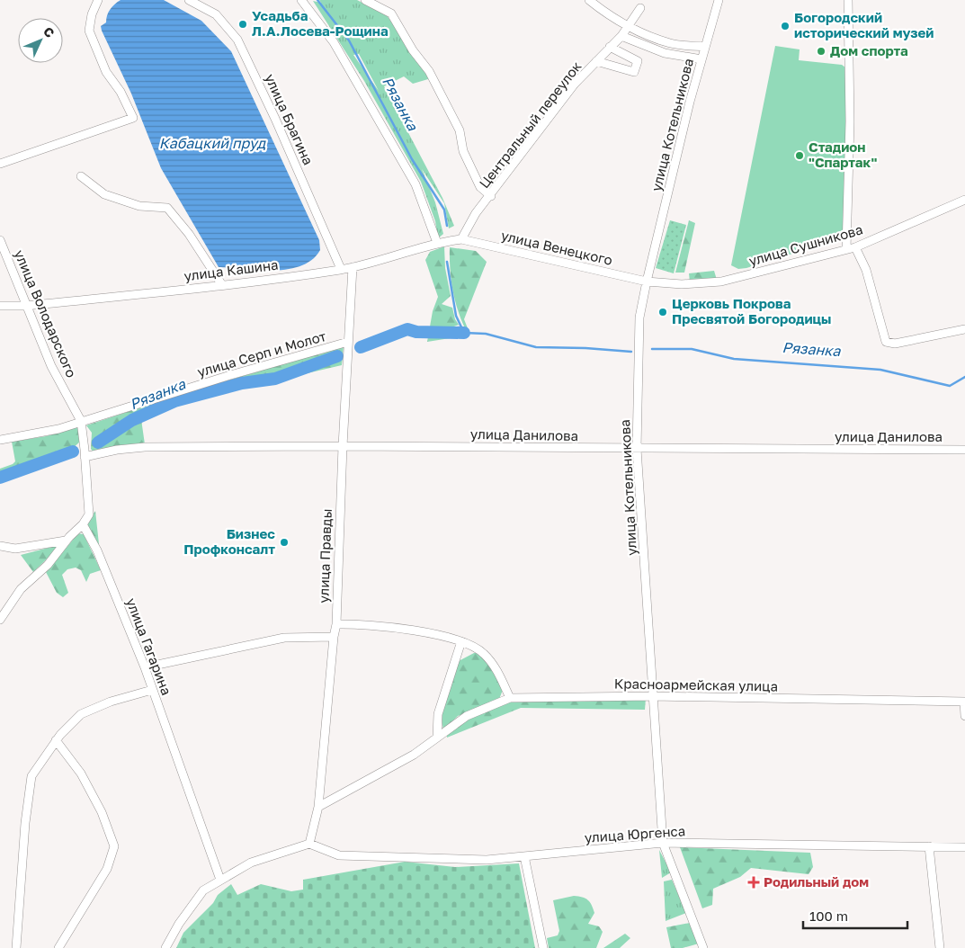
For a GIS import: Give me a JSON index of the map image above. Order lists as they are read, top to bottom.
{
  "streets": {
    "street": [
      "улица Брагина",
      "Центральный переулок",
      "улица Котельникова",
      "улица Сушникова",
      "улица Венецкого",
      "улица Кашина",
      "улица Володарского",
      "улица Серп и Молот",
      "улица Данилова",
      "улица Правды",
      "улица Гагарина",
      "Красноармейская улица",
      "улица Юргенса"
    ]
  },
  "crossings": [
    ["улица Брагина", "улица Кашина"],
    ["Центральный переулок", "улица Венецкого"],
    ["Центральный переулок", "улица Кашина"],
    ["улица Котельникова", "улица Сушникова"],
    ["улица Котельникова", "улица Венецкого"],
    ["улица Котельникова", "улица Данилова"],
    ["улица Котельникова", "Красноармейская улица"],
    ["улица Котельникова", "улица Юргенса"],
    ["улица Сушникова", "улица Венецкого"],
    ["улица Венецкого", "улица Кашина"],
    ["улица Кашина", "улица Володарского"],
    ["улица Кашина", "улица Правды"],
    ["улица Володарского", "улица Серп и Молот"],
    ["улица Серп и Молот", "улица Правды"],
    ["улица Данилова", "улица Правды"],
    ["улица Правды", "Красноармейская улица"],
    ["улица Правды", "улица Юргенса"]
  ],
  "water": ["Рязанка", "Кабацкий пруд"],
  "places": {
    "other": [
      "Усадьба Л.А.Лосева-Рощина",
      "Богородский исторический музей",
      "Дом спорта",
      "Стадион \"Спартак\"",
      "Церковь Покрова Пресвятой Богородицы",
      "Бизнес Профконсалт"
    ],
    "health": ["Родильный дом"]
  },
  "scale_bar": "100 m",
  "north": "top right"
}
